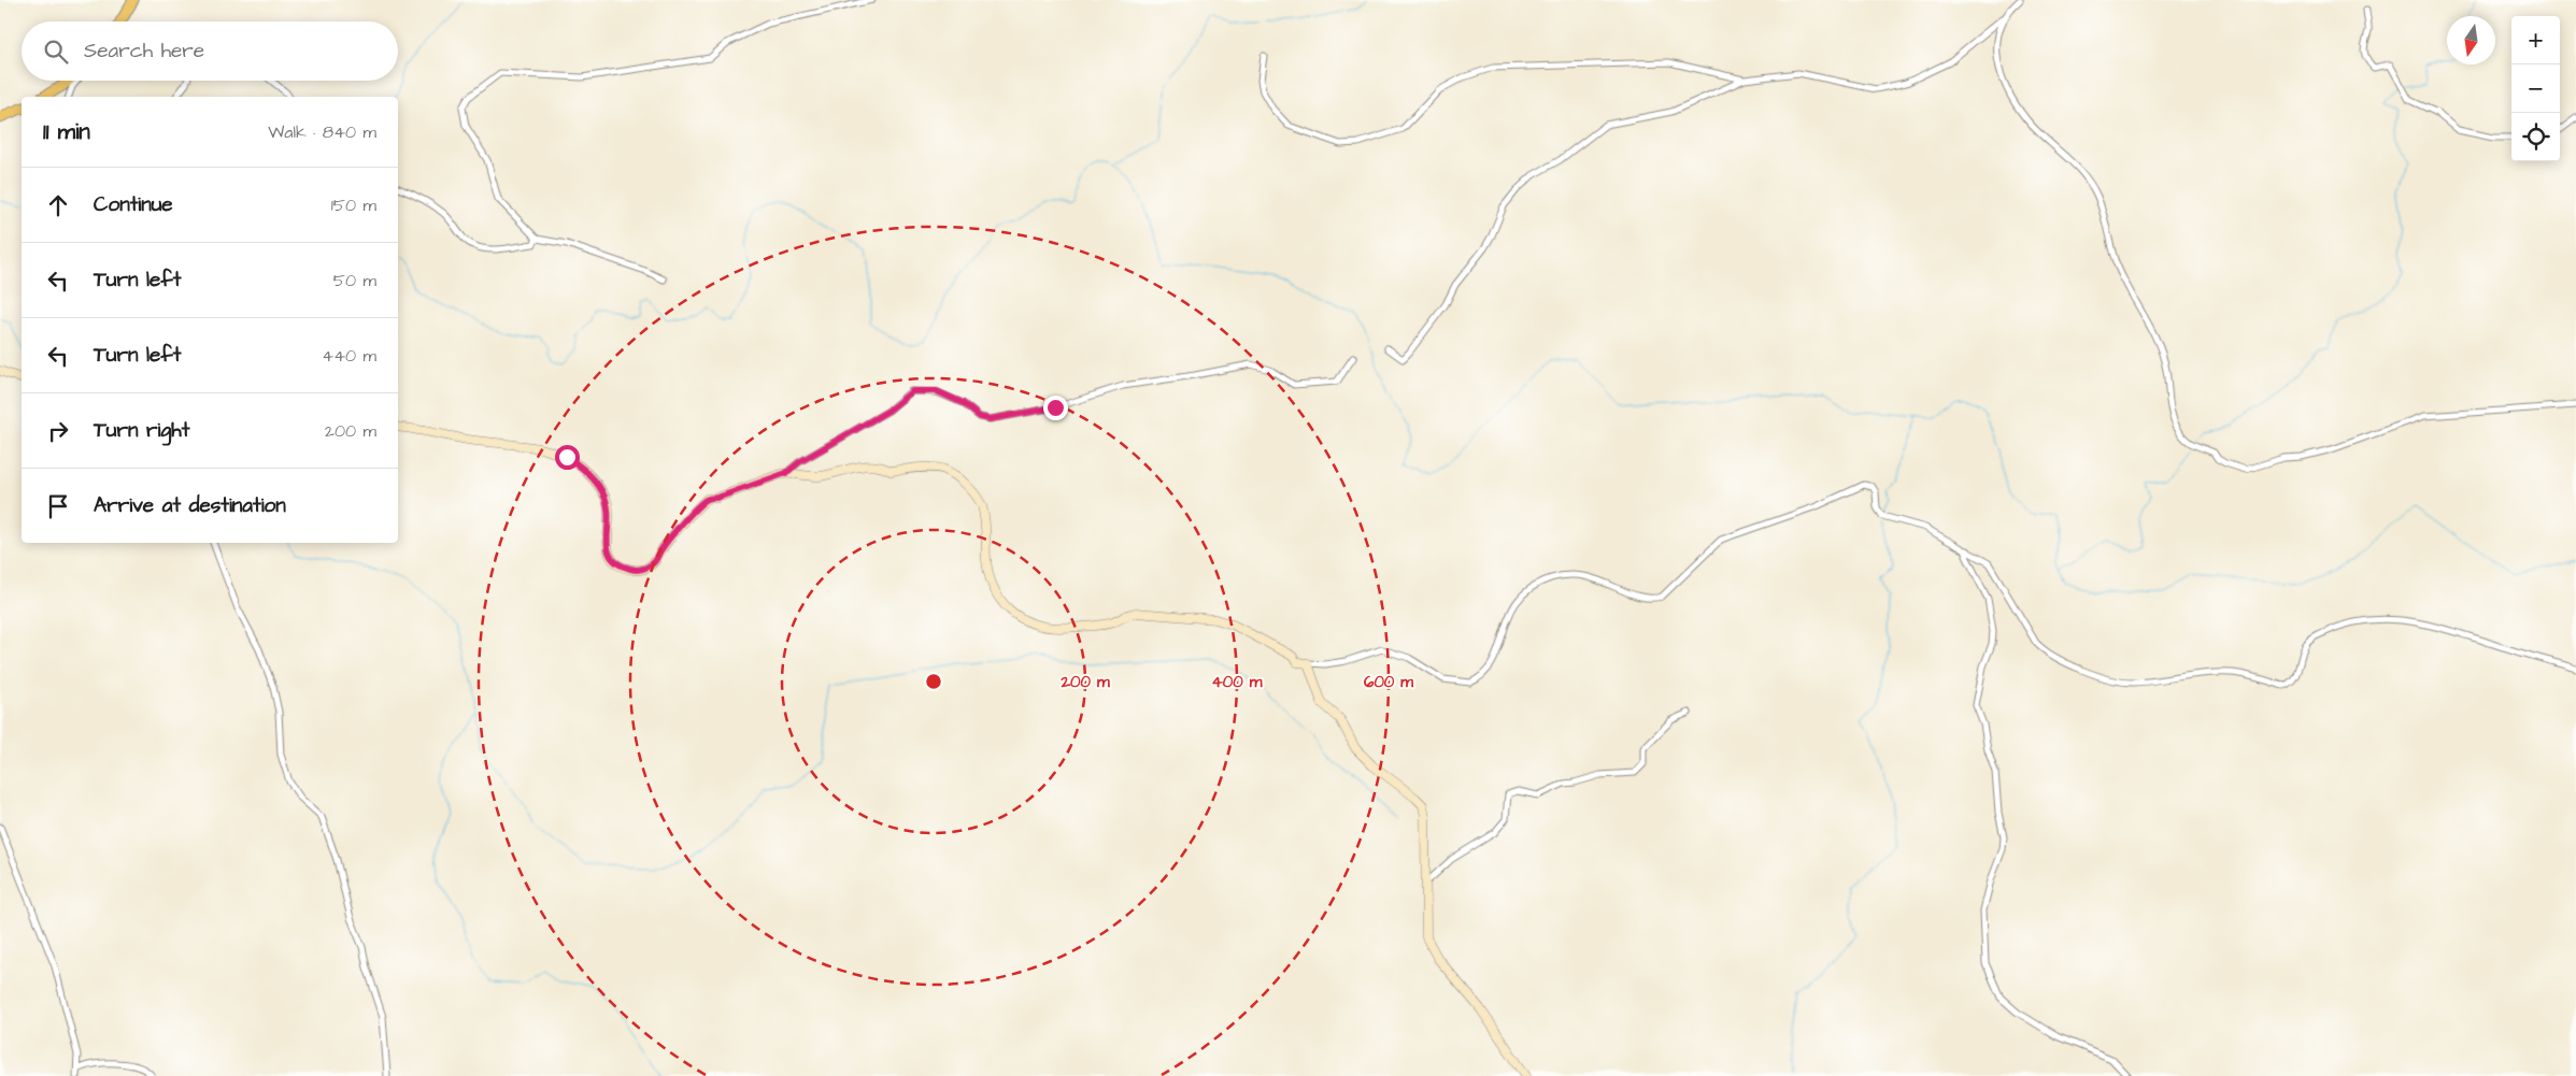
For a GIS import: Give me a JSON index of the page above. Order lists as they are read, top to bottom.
{
  "north": "bottom",
  "page": {
    "map_buttons": ["+", "−"],
    "search": "Search here",
    "heading": ["11 min", "Walk · 840 m"],
    "list": [
      ["Continue", "150 m"],
      ["Turn left", "50 m"],
      ["Turn left", "440 m"],
      ["Turn right", "200 m"],
      "Arrive at destination"
    ]
  },
  "rings": ["200 m", "400 m", "600 m"]
}
